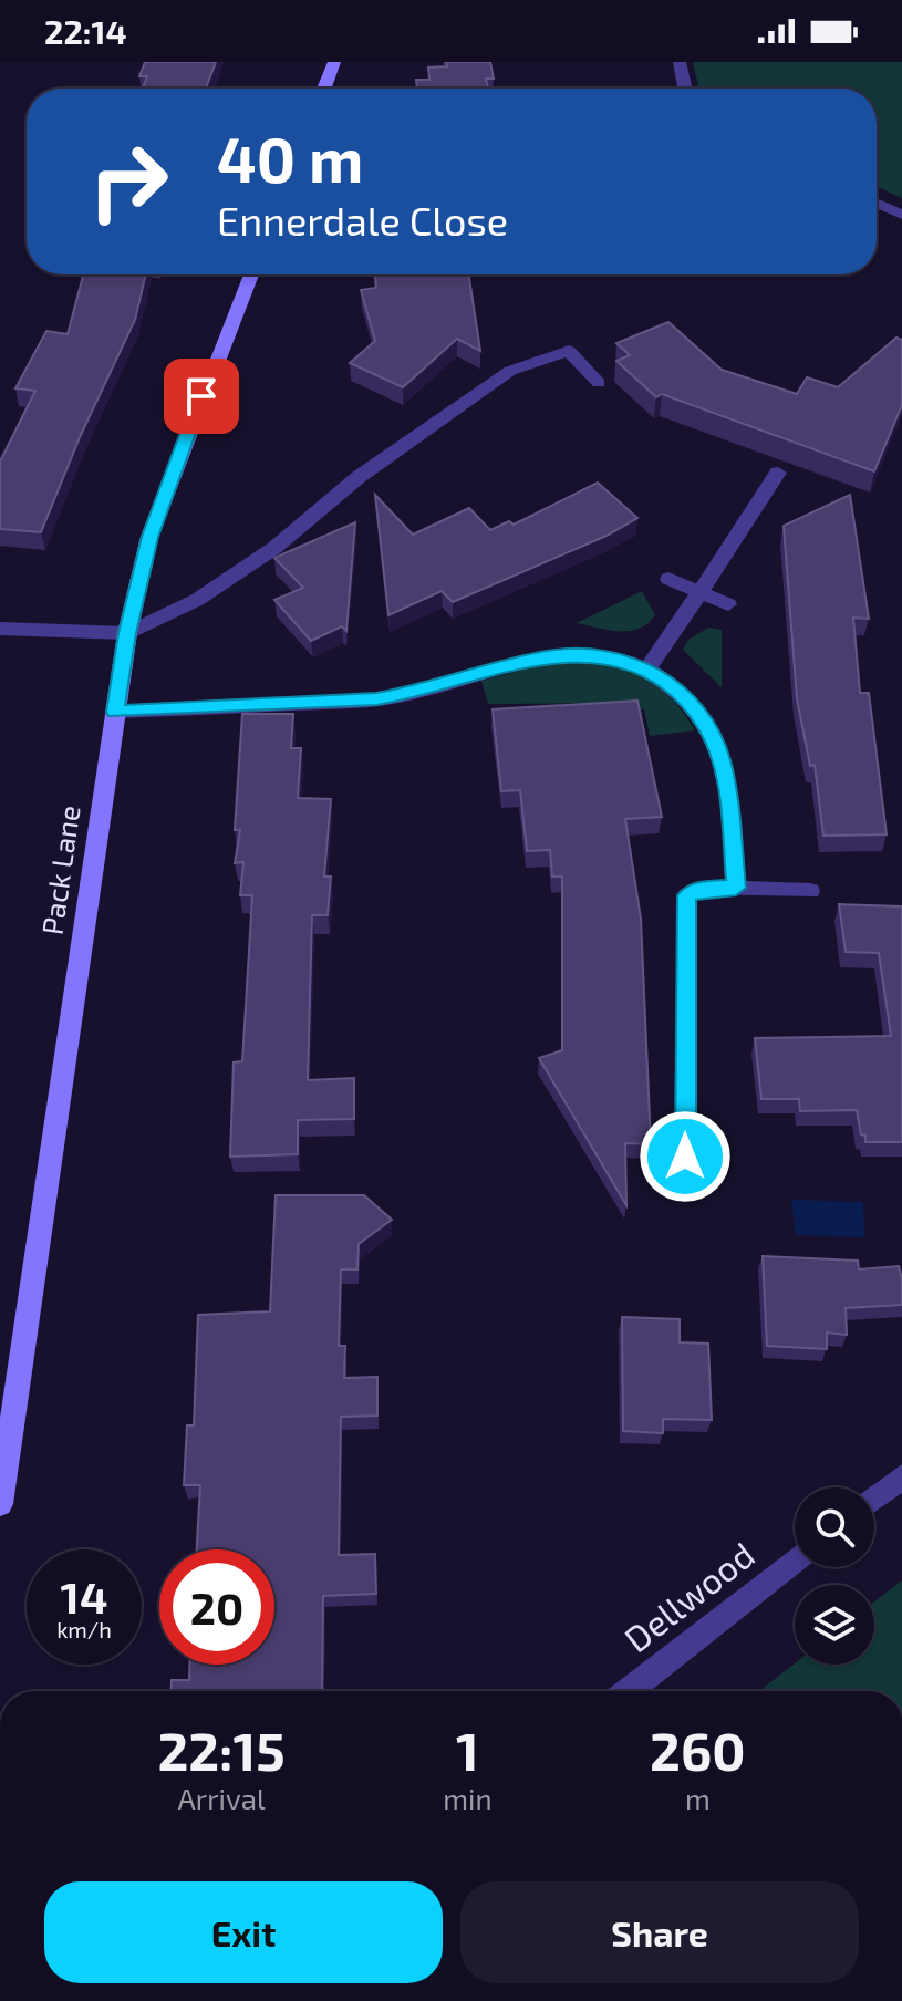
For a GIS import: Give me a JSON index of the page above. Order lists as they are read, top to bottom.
{
  "streets": {
    "street": ["Pack Lane", "Dellwood"]
  },
  "page": {
    "status": "22:14",
    "turn": ["40 m", "Ennerdale Close"],
    "speed": "14 km/h",
    "limit": "20",
    "eta": [
      "22:15",
      "Arrival",
      "1",
      "min",
      "260",
      "m"
    ],
    "buttons": ["Exit", "Share"]
  }
}
